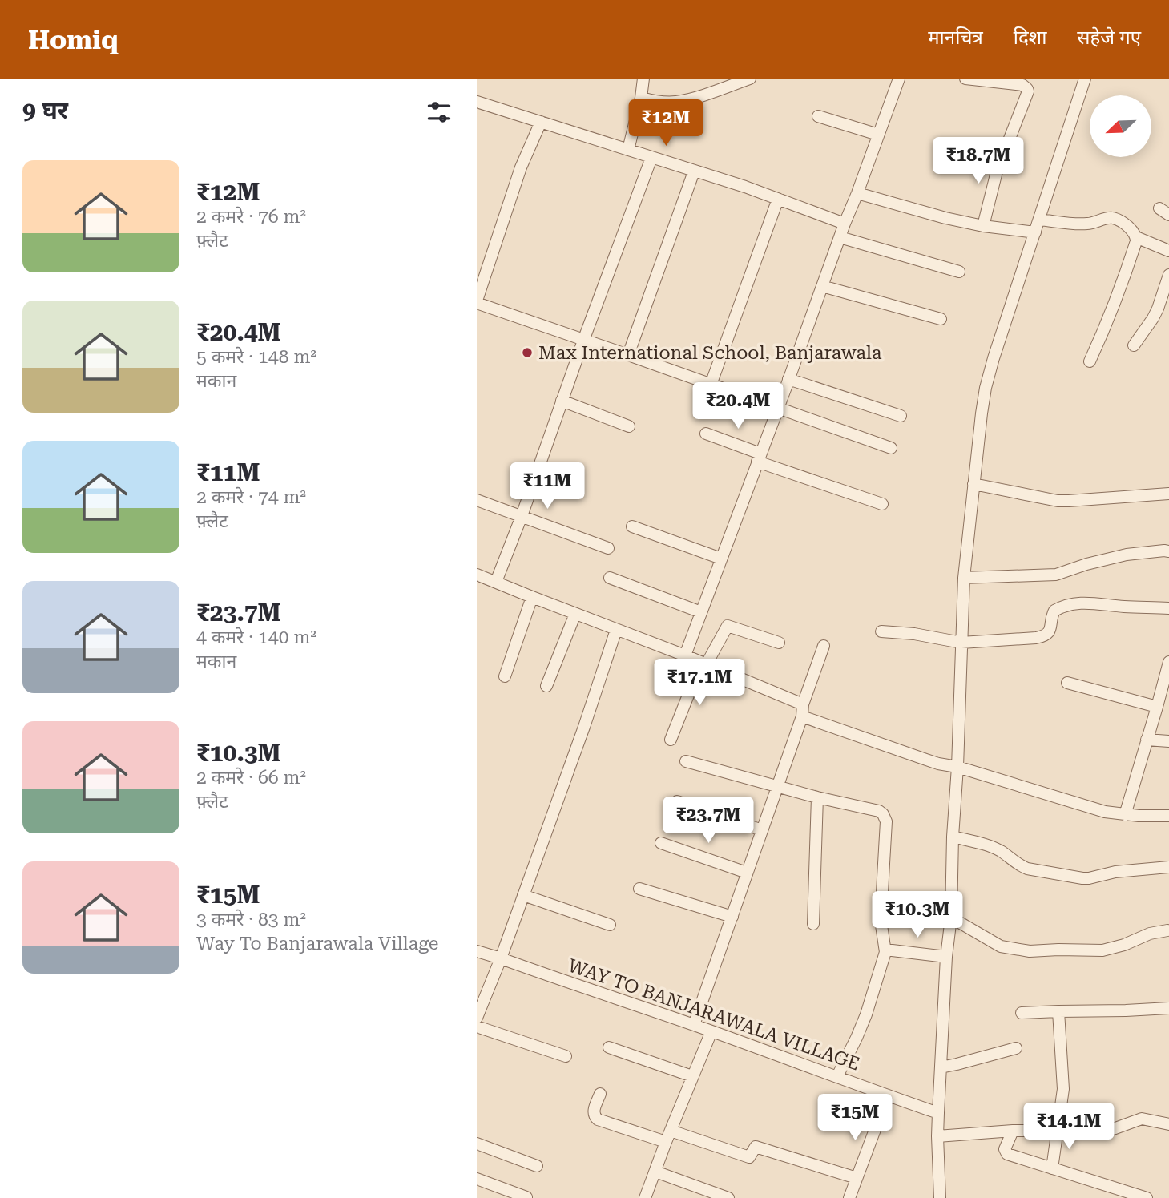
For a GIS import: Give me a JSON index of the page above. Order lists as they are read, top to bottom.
{
  "streets": {
    "street": ["WAY TO BANJARAWALA VILLAGE"]
  },
  "places": ["Max International School, Banjarawala"],
  "north": "bottom left",
  "page": {
    "header": "Homiq",
    "nav": ["मानचित्र", "दिशा", "सहेजे गए"],
    "heading": "9 घर",
    "price": [
      "₹12M",
      "₹18.7M",
      "₹20.4M",
      "₹11M",
      "₹17.1M",
      "₹23.7M",
      "₹10.3M",
      "₹15M",
      "₹14.1M"
    ],
    "list": [
      {
        "name": "₹12M",
        "note": "2 कमरे · 76 m² · फ़्लैट"
      },
      {
        "name": "₹20.4M",
        "note": "5 कमरे · 148 m² · मकान"
      },
      {
        "name": "₹11M",
        "note": "2 कमरे · 74 m² · फ़्लैट"
      },
      {
        "name": "₹23.7M",
        "note": "4 कमरे · 140 m² · मकान"
      },
      {
        "name": "₹10.3M",
        "note": "2 कमरे · 66 m² · फ़्लैट"
      },
      {
        "name": "₹15M",
        "note": "3 कमरे · 83 m² · Way To Banjarawala Village"
      }
    ]
  }
}
